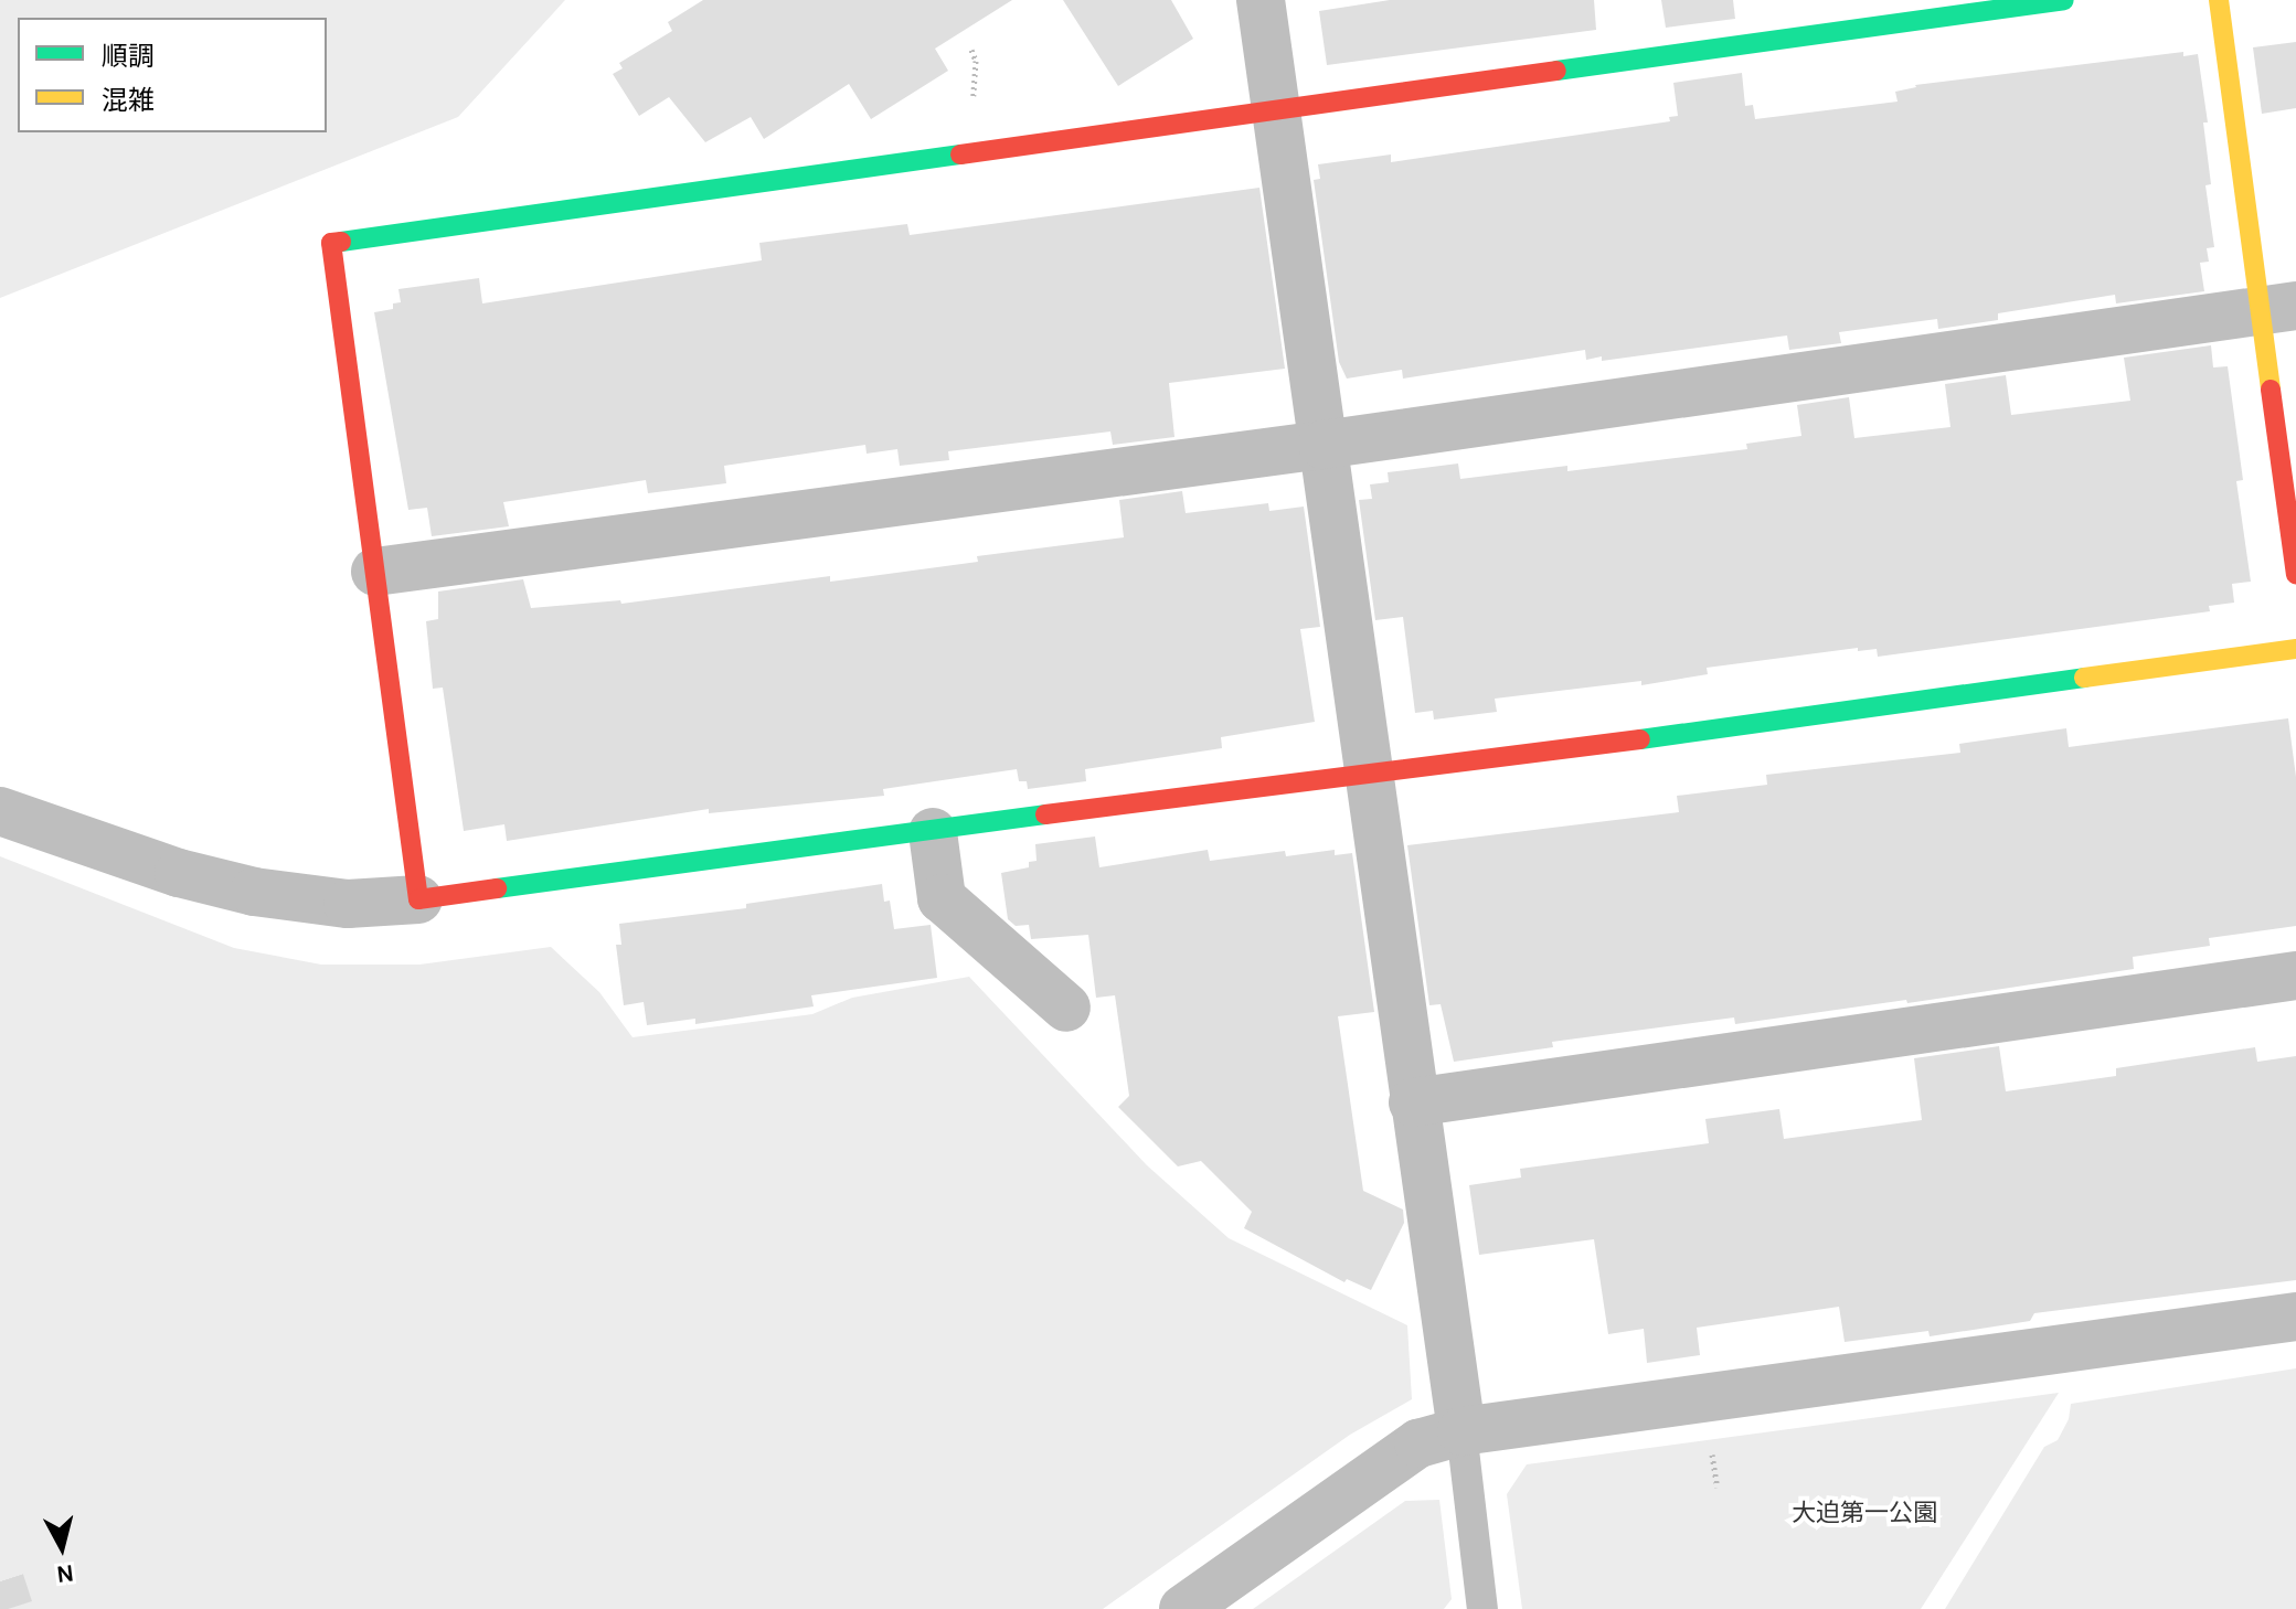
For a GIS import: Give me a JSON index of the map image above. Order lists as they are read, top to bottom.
{
  "parks": ["大迫第一公園"],
  "legend": ["順調", "混雑"],
  "north": "bottom"
}
